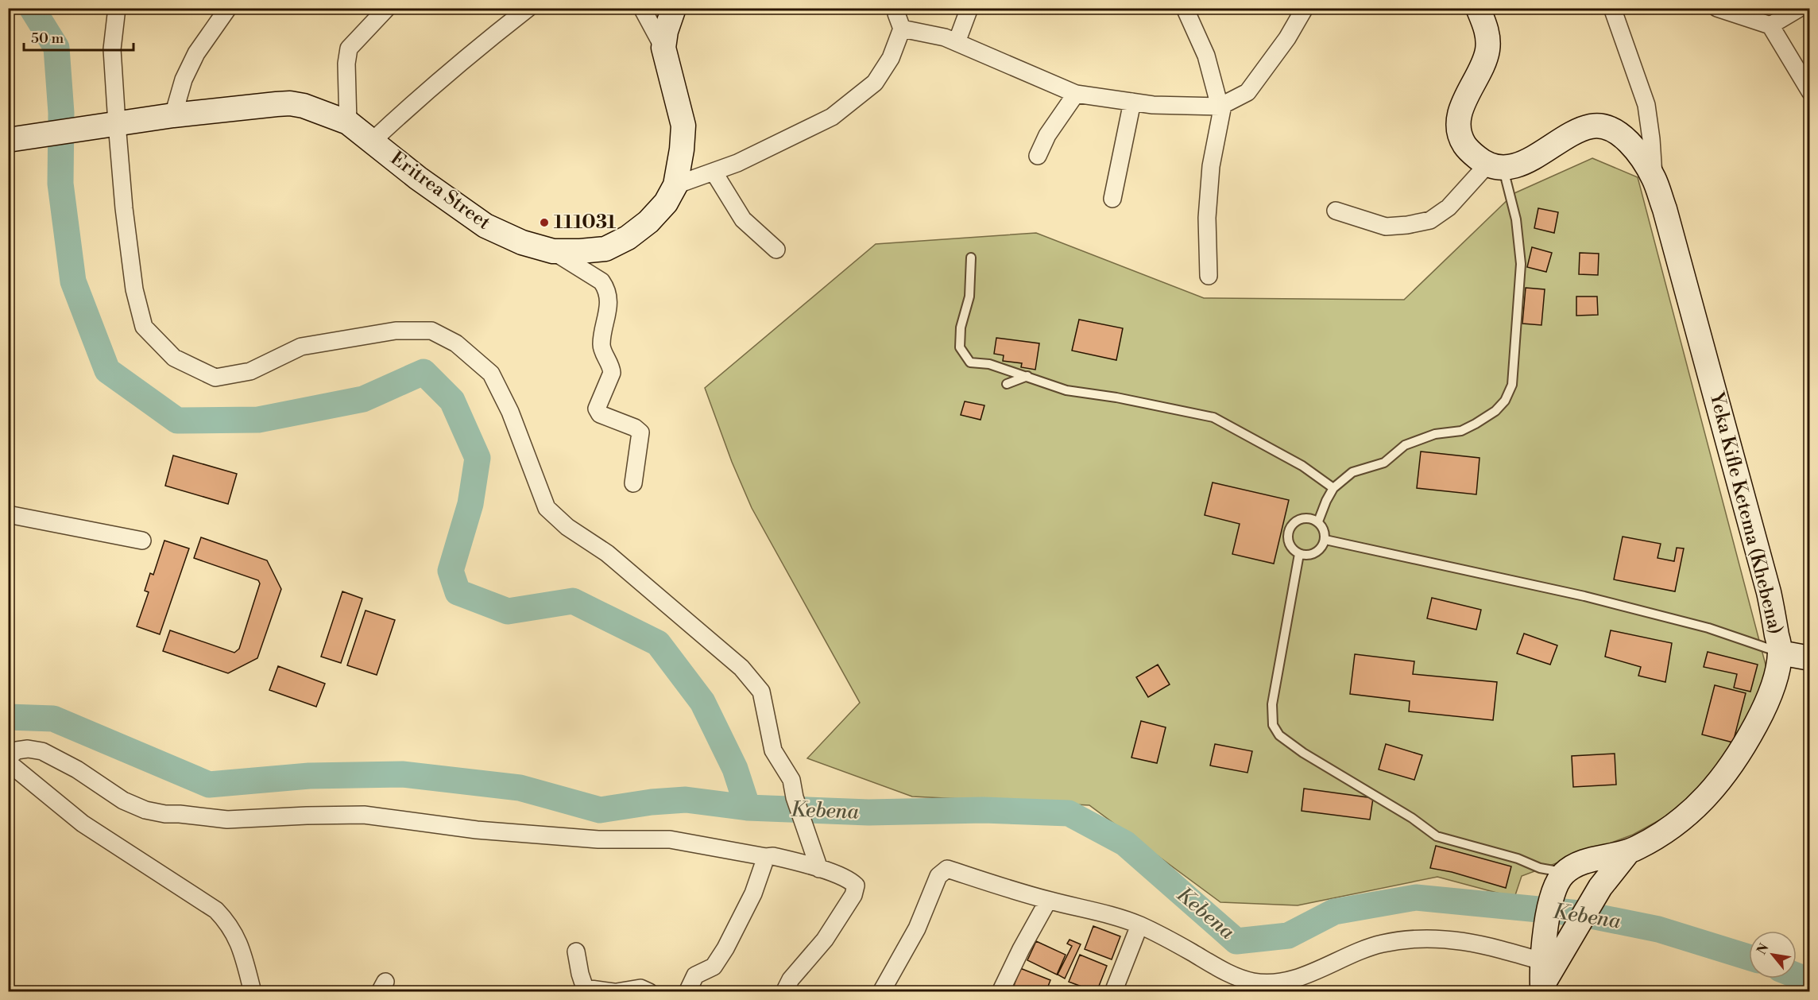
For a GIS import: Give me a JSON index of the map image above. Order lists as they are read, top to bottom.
{
  "streets": {
    "main road": ["Eritrea Street", "Yeka Kifle Ketema (Khebena)"]
  },
  "water": ["Kebena"],
  "places": ["111031"],
  "scale_bar": "50 m",
  "north": "top left"
}
